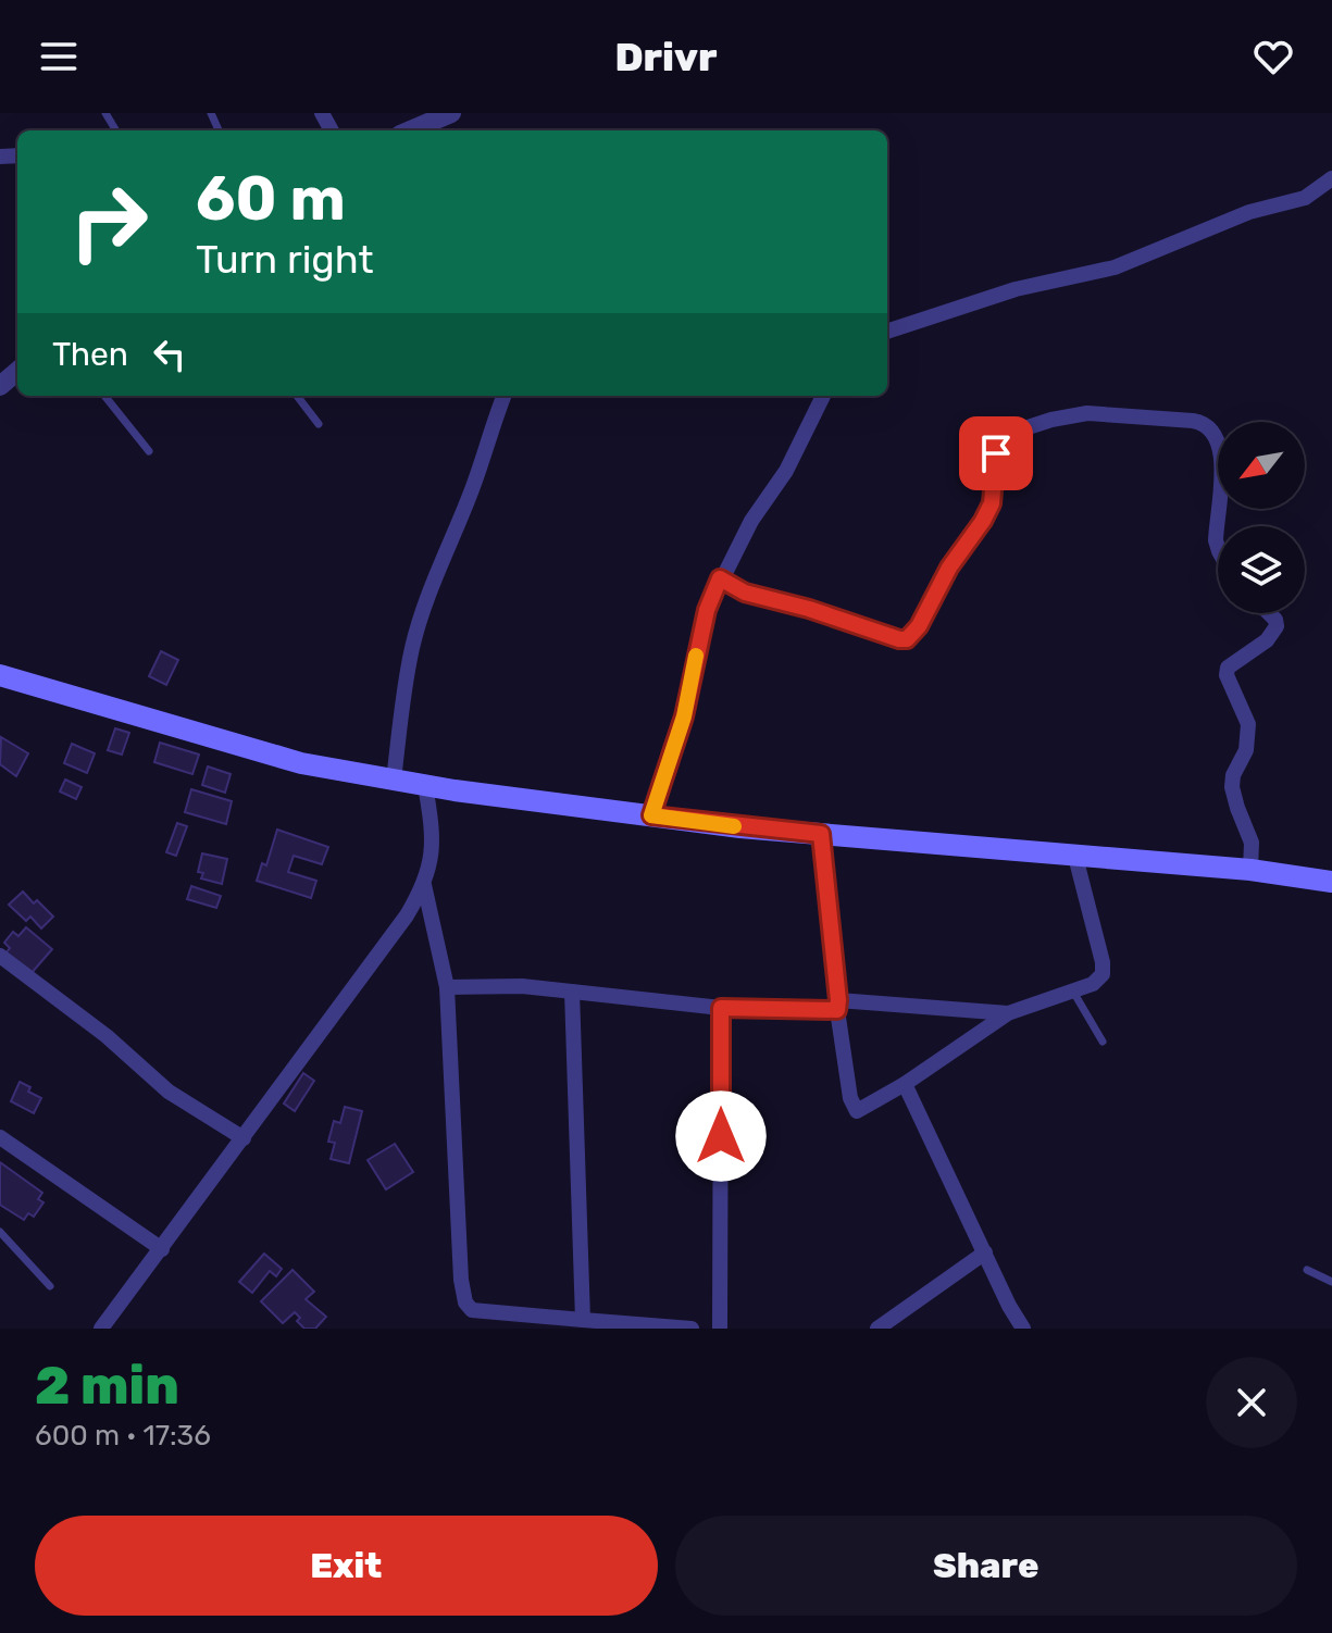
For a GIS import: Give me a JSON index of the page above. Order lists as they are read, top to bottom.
{
  "north": "bottom left",
  "page": {
    "header": "Drivr",
    "turn": ["60 m", "Turn right"],
    "then": "Then",
    "heading": ["2 min", "600 m · 17:36"],
    "buttons": ["Exit", "Share"]
  }
}
